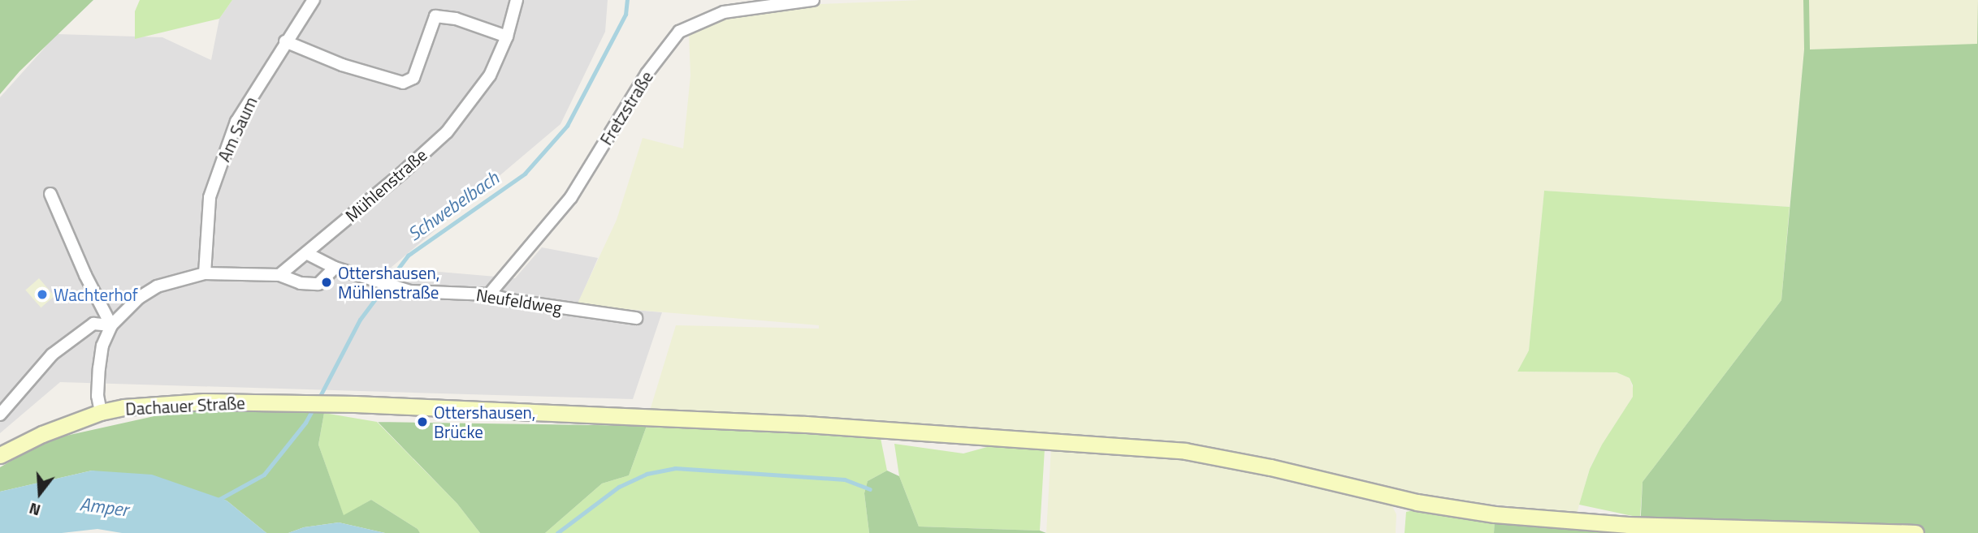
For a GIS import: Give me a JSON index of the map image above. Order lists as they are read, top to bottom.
{
  "streets": {
    "main road": ["Dachauer Straße"],
    "street": [
      "Fretzstraße",
      "Am Saum",
      "Mühlenstraße",
      "Neufeldweg"
    ]
  },
  "crossings": [
    ["Fretzstraße", "Neufeldweg"],
    ["Mühlenstraße", "Neufeldweg"]
  ],
  "water": ["Schwebelbach", "Amper"],
  "places": ["Ottershausen, Mühlenstraße", "Wachterhof", "Ottershausen, Brücke"],
  "north": "bottom"
}
